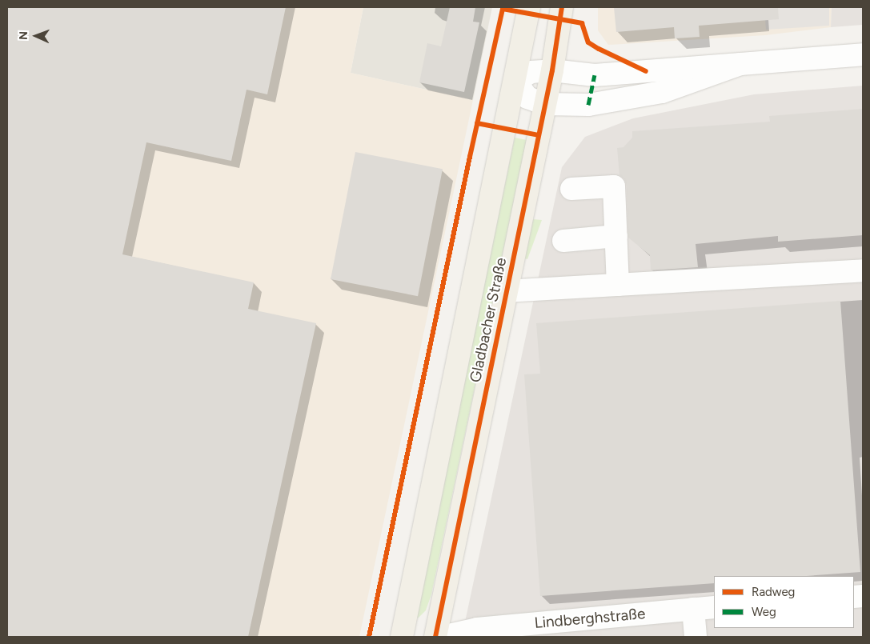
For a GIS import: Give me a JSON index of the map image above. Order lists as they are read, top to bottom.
{
  "streets": {
    "main road": ["Gladbacher Straße"],
    "street": ["Lindberghstraße"]
  },
  "legend": ["Radweg", "Weg"],
  "north": "left"
}
